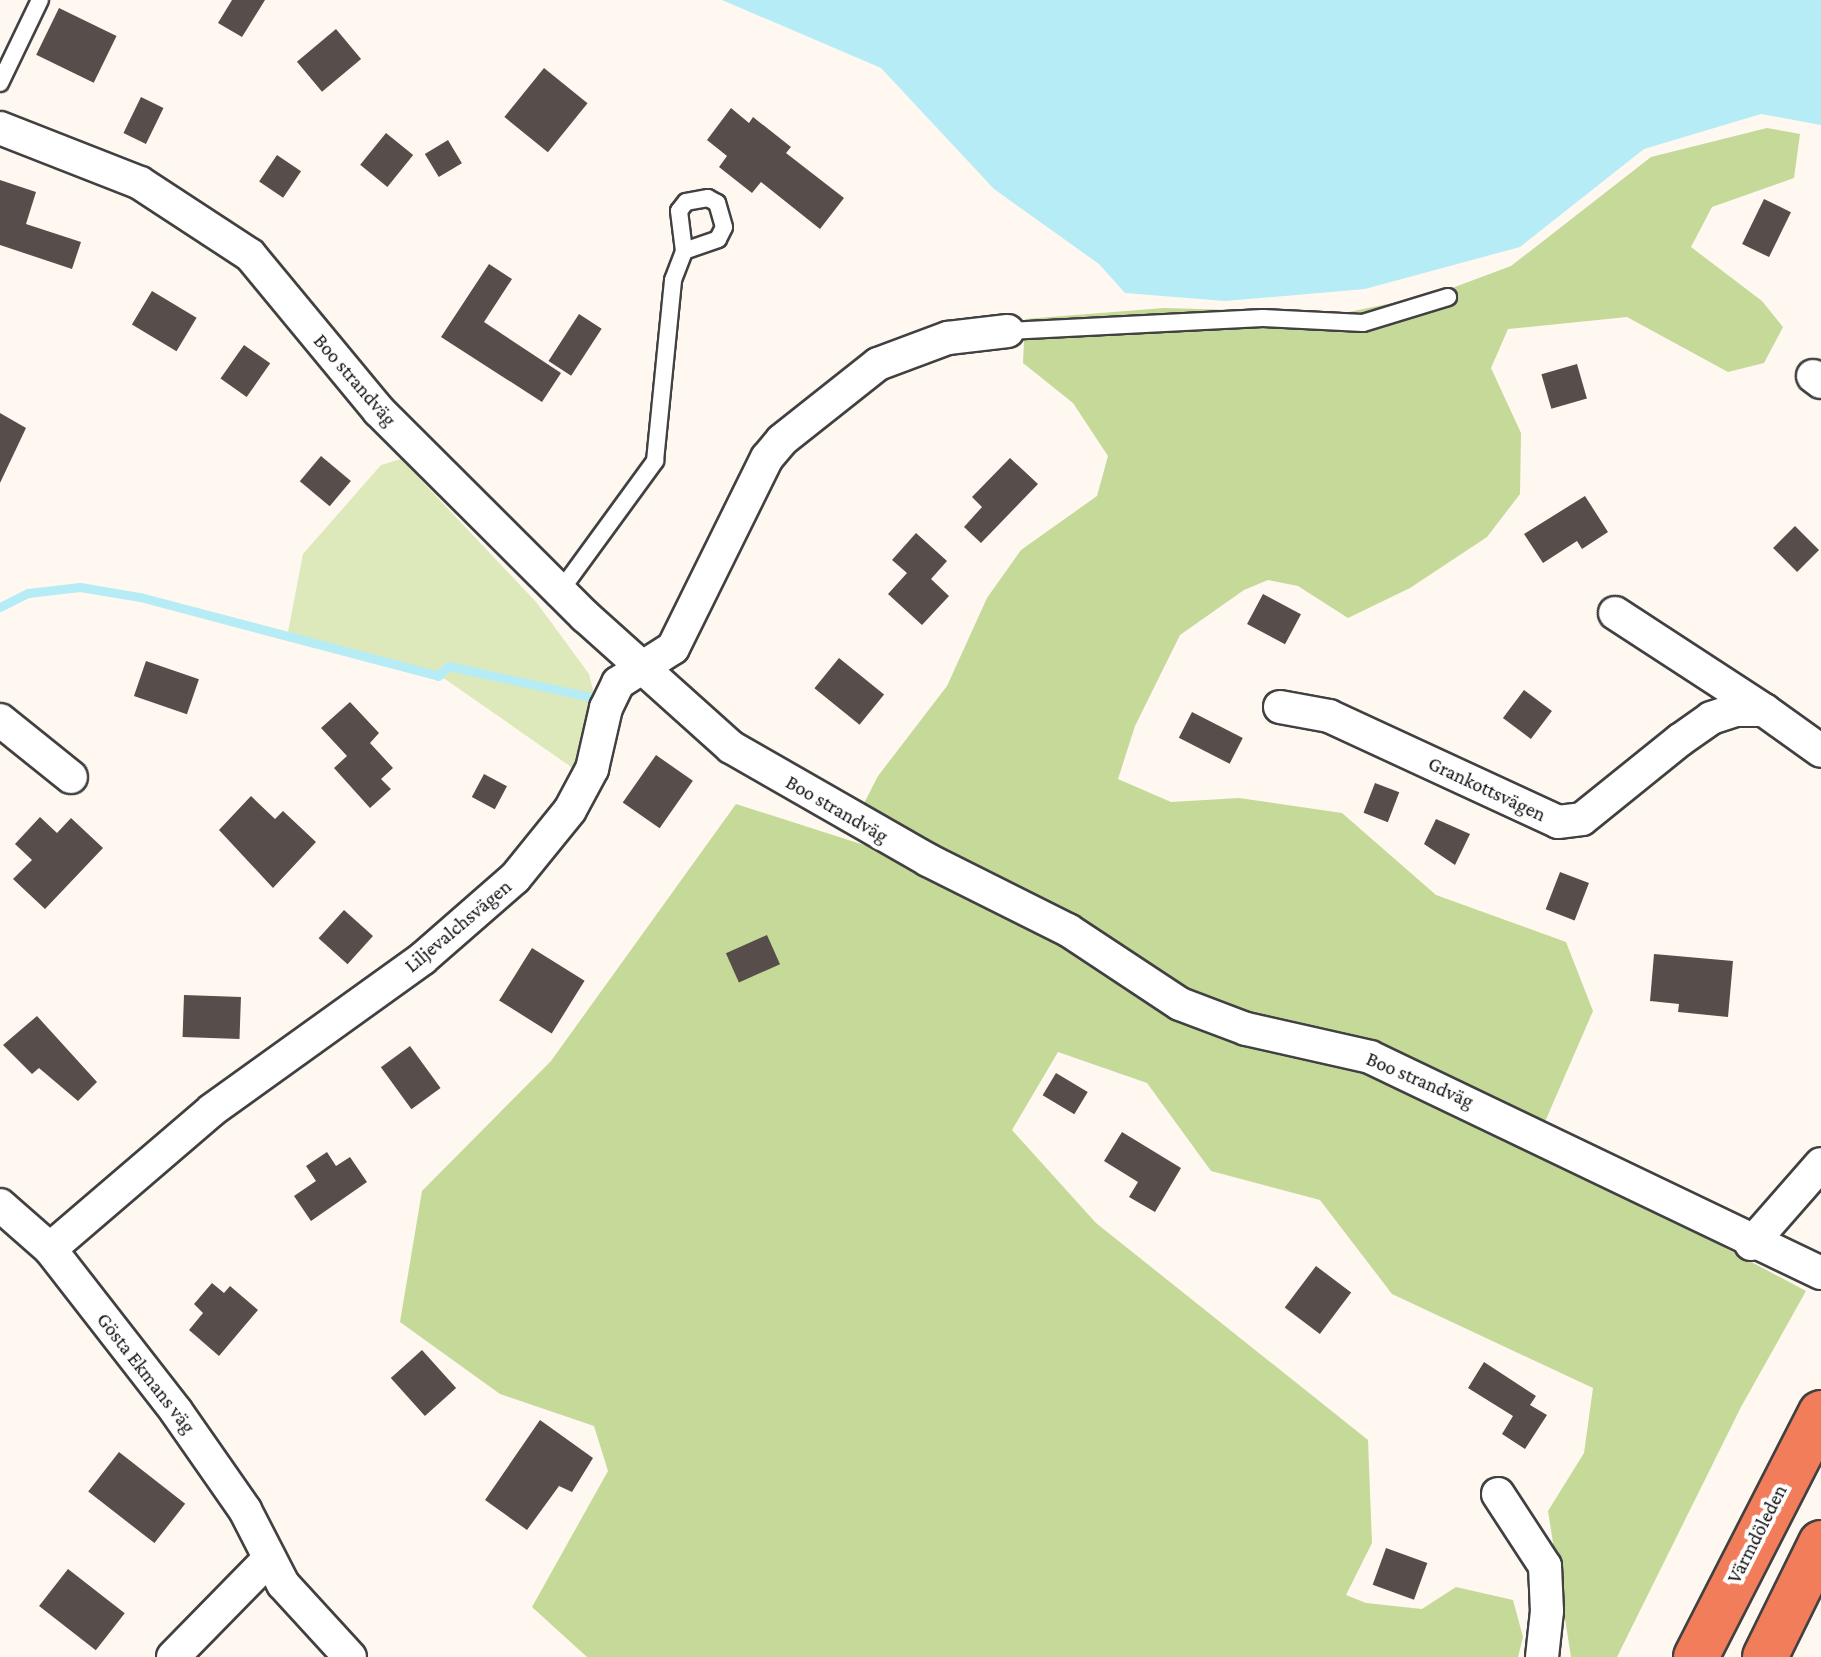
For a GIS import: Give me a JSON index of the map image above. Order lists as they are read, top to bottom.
{
  "streets": {
    "highway": ["Värmdöleden"],
    "street": [
      "Boo strandväg",
      "Grankottsvägen",
      "Liljevalchsvägen",
      "Gösta Ekmans väg"
    ]
  },
  "crossings": [
    ["Boo strandväg", "Liljevalchsvägen"],
    ["Liljevalchsvägen", "Gösta Ekmans väg"]
  ]
}
